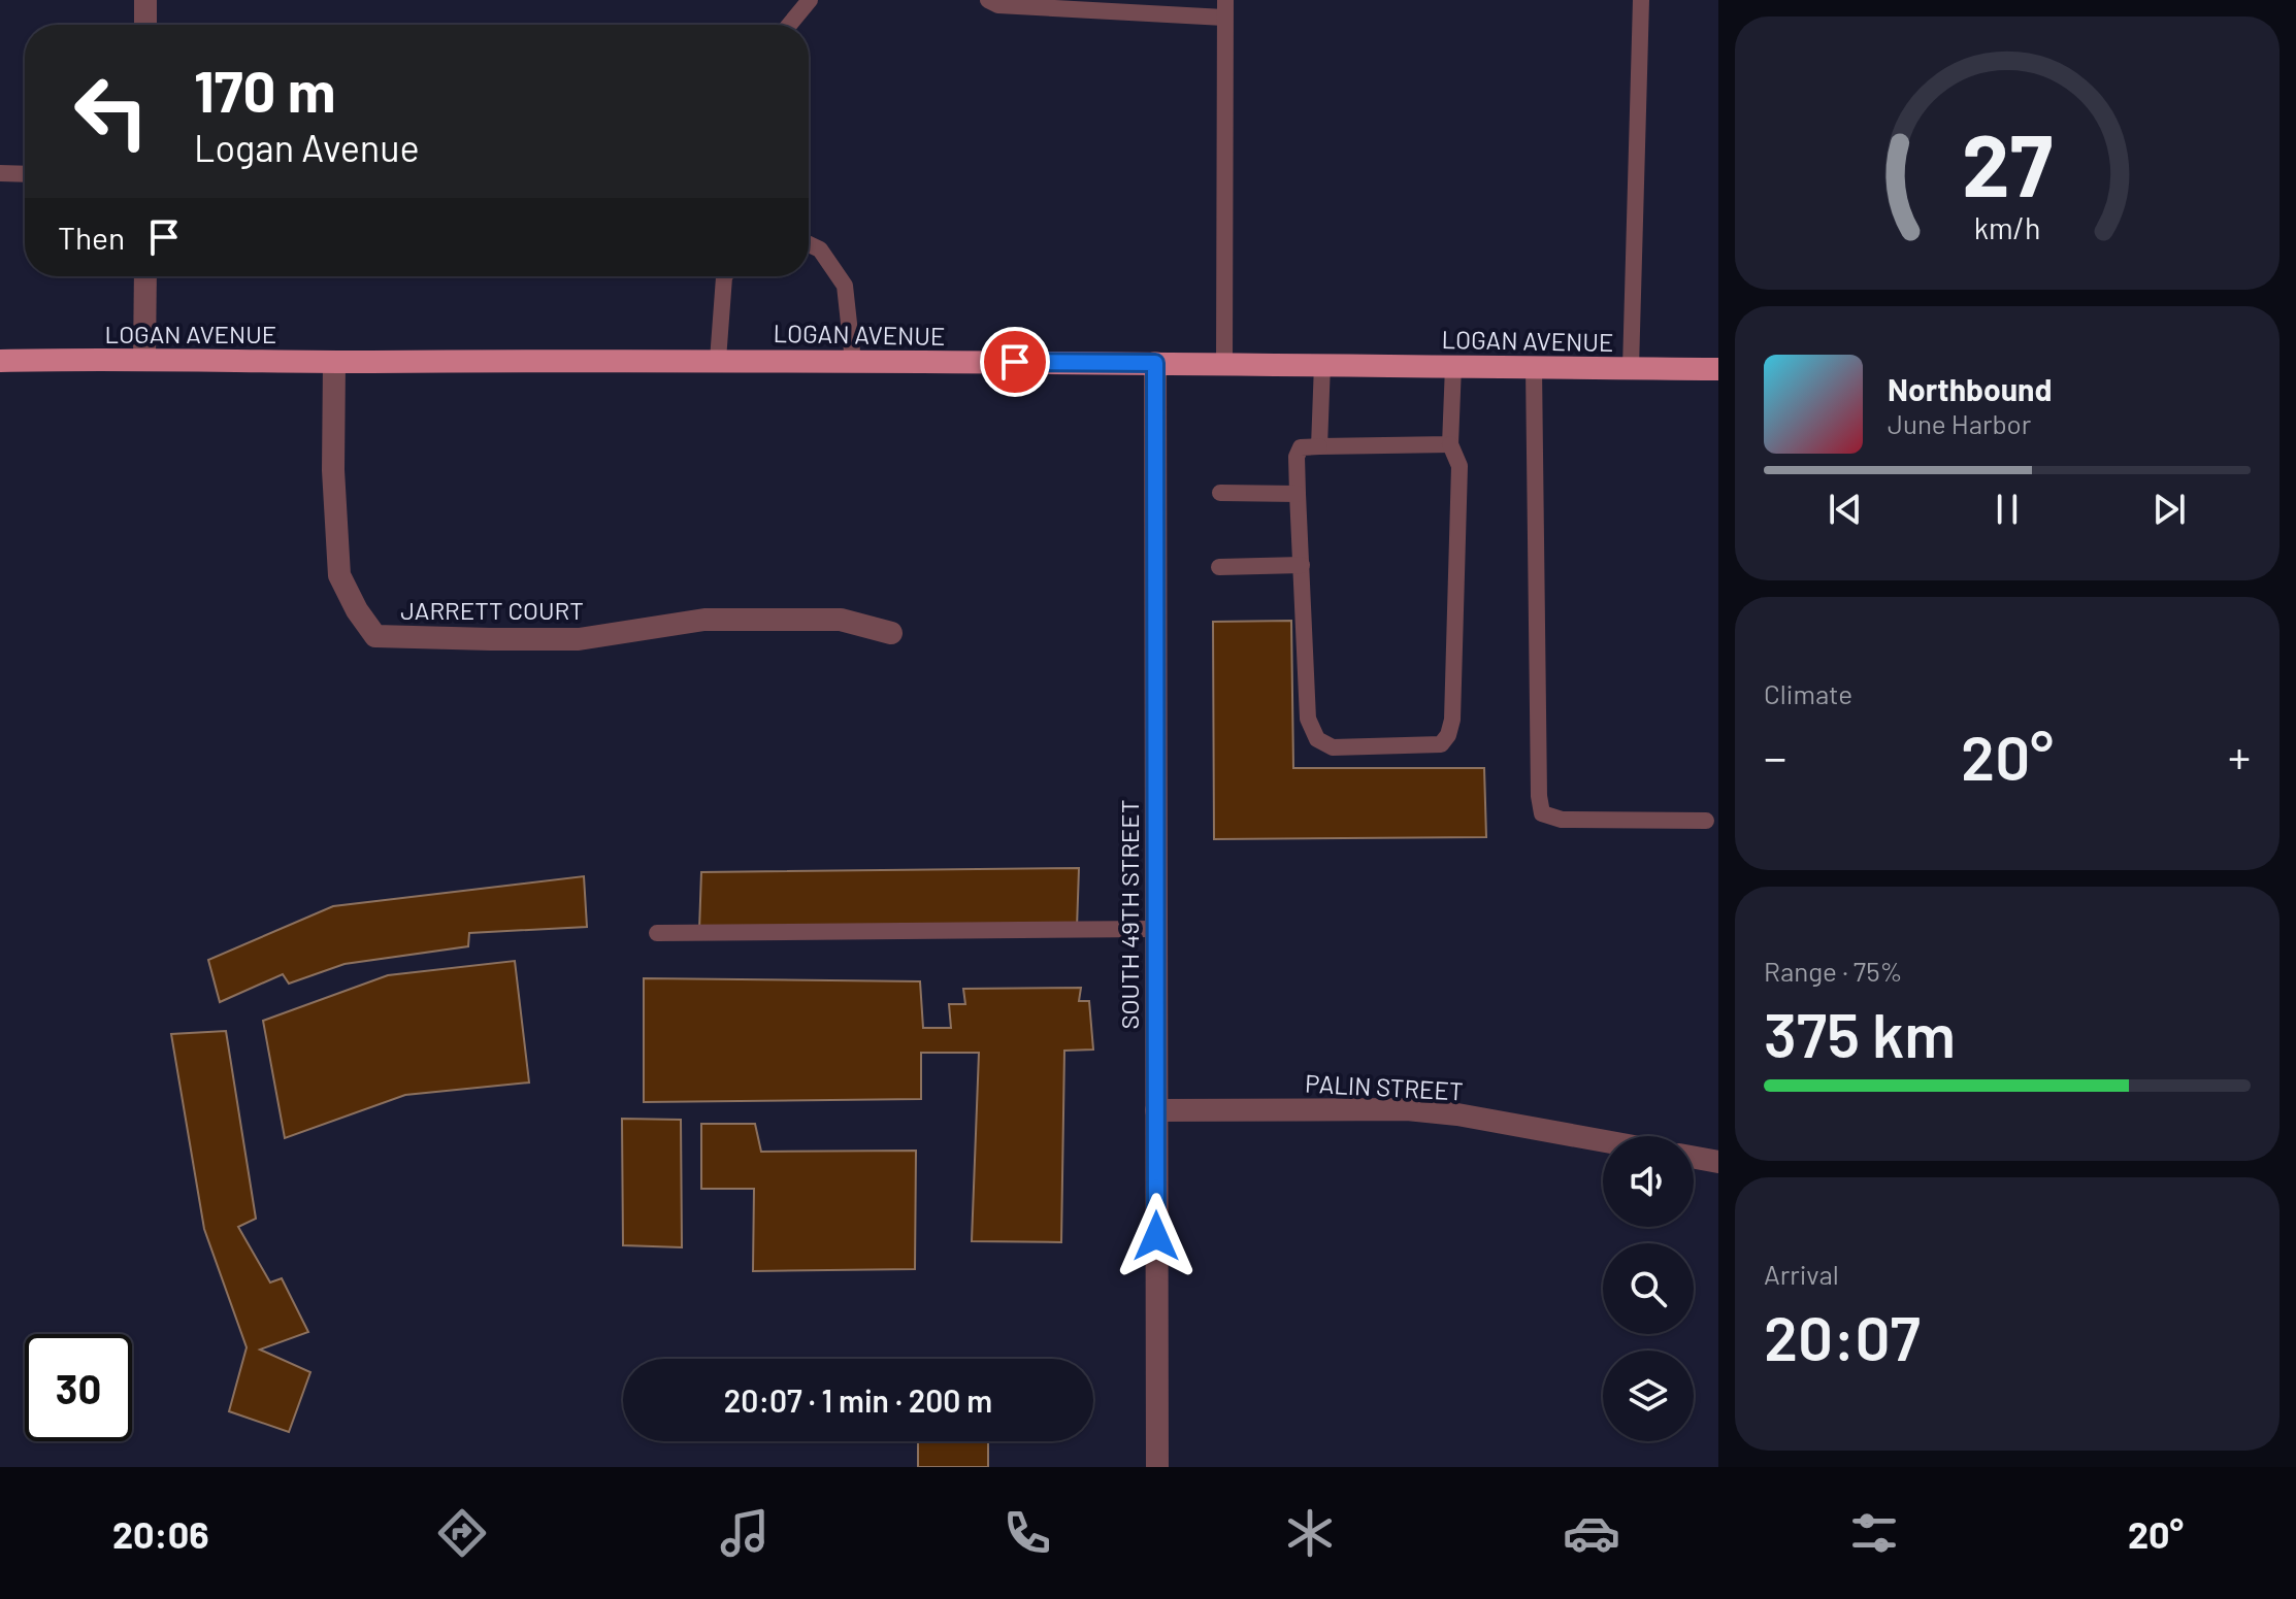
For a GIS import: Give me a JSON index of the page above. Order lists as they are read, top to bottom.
{
  "streets": {
    "main road": ["LOGAN AVENUE"],
    "street": ["JARRETT COURT", "SOUTH 49TH STREET", "PALIN STREET"]
  },
  "crossings": [
    ["LOGAN AVENUE", "JARRETT COURT"],
    ["LOGAN AVENUE", "SOUTH 49TH STREET"],
    ["SOUTH 49TH STREET", "PALIN STREET"]
  ],
  "page": {
    "turn": ["170 m", "Logan Avenue"],
    "then": "Then",
    "song": ["Northbound", "June Harbor"],
    "tile": [
      "Climate",
      ["Range · 75%", "375 km"],
      ["Arrival", "20:07"]
    ],
    "heat": ["−", "20°", "+"],
    "limit": "30",
    "trip": "20:07 · 1 min · 200 m",
    "tabs": ["20:06", "20°"],
    "gauge": ["27", "km/h"]
  }
}
